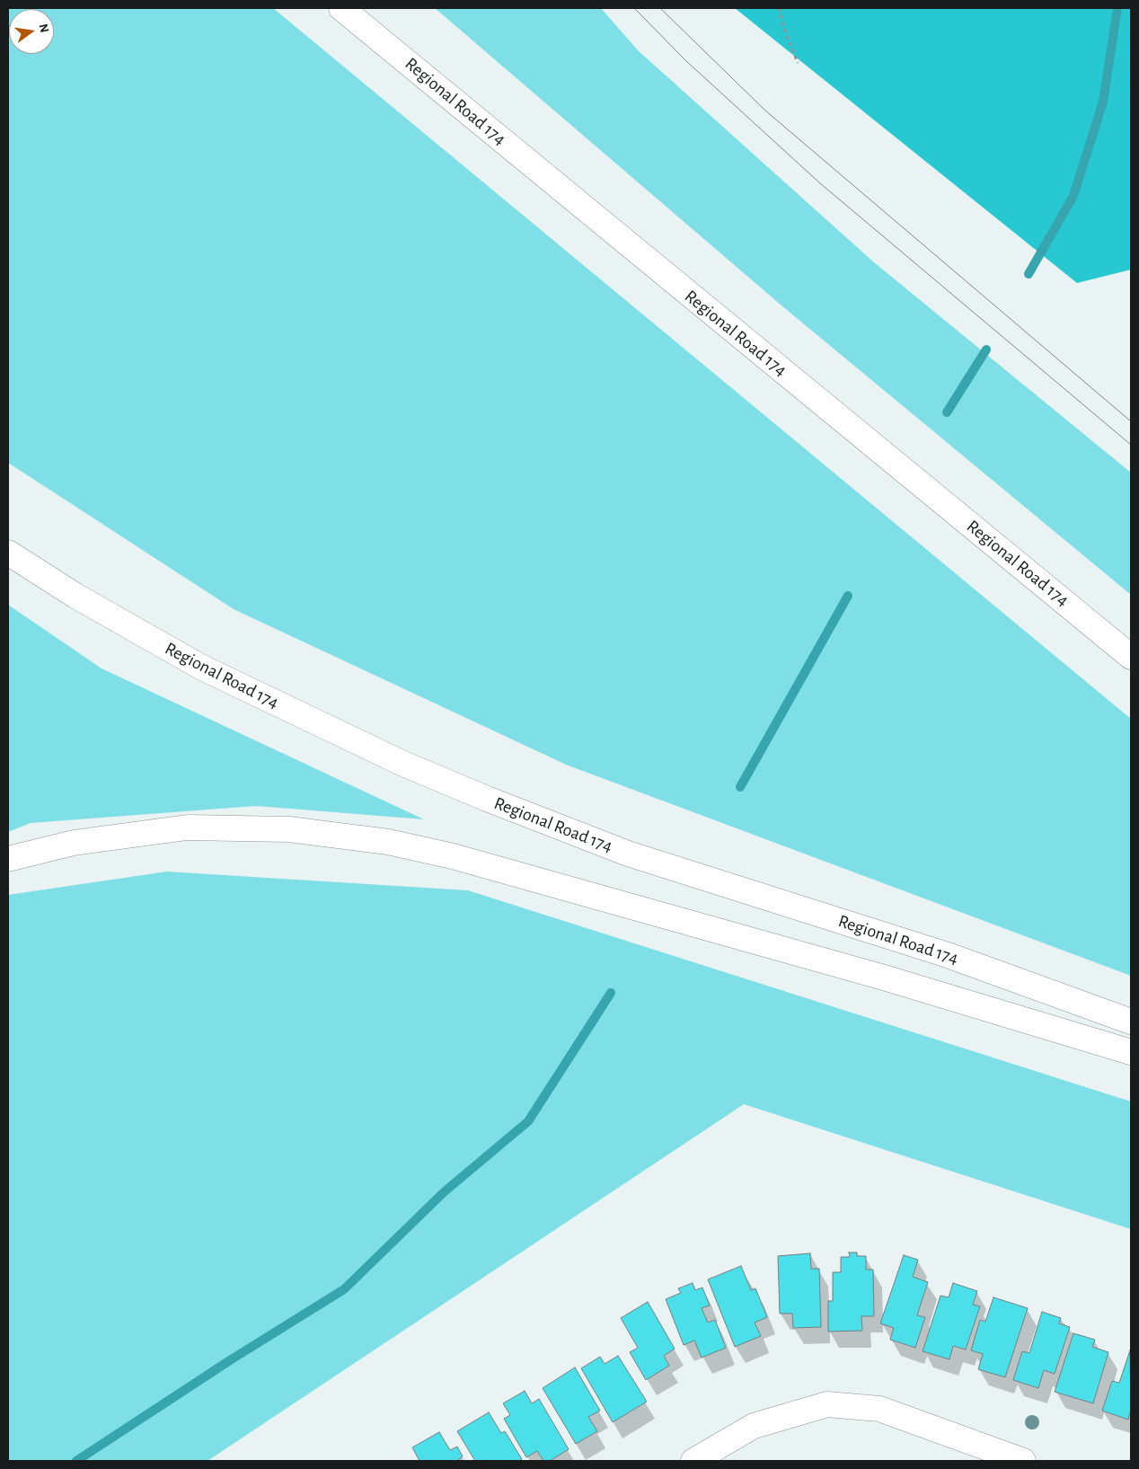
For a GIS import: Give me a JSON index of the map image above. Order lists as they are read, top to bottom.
{
  "streets": {
    "main road": ["Regional Road 174"]
  },
  "north": "right"
}
